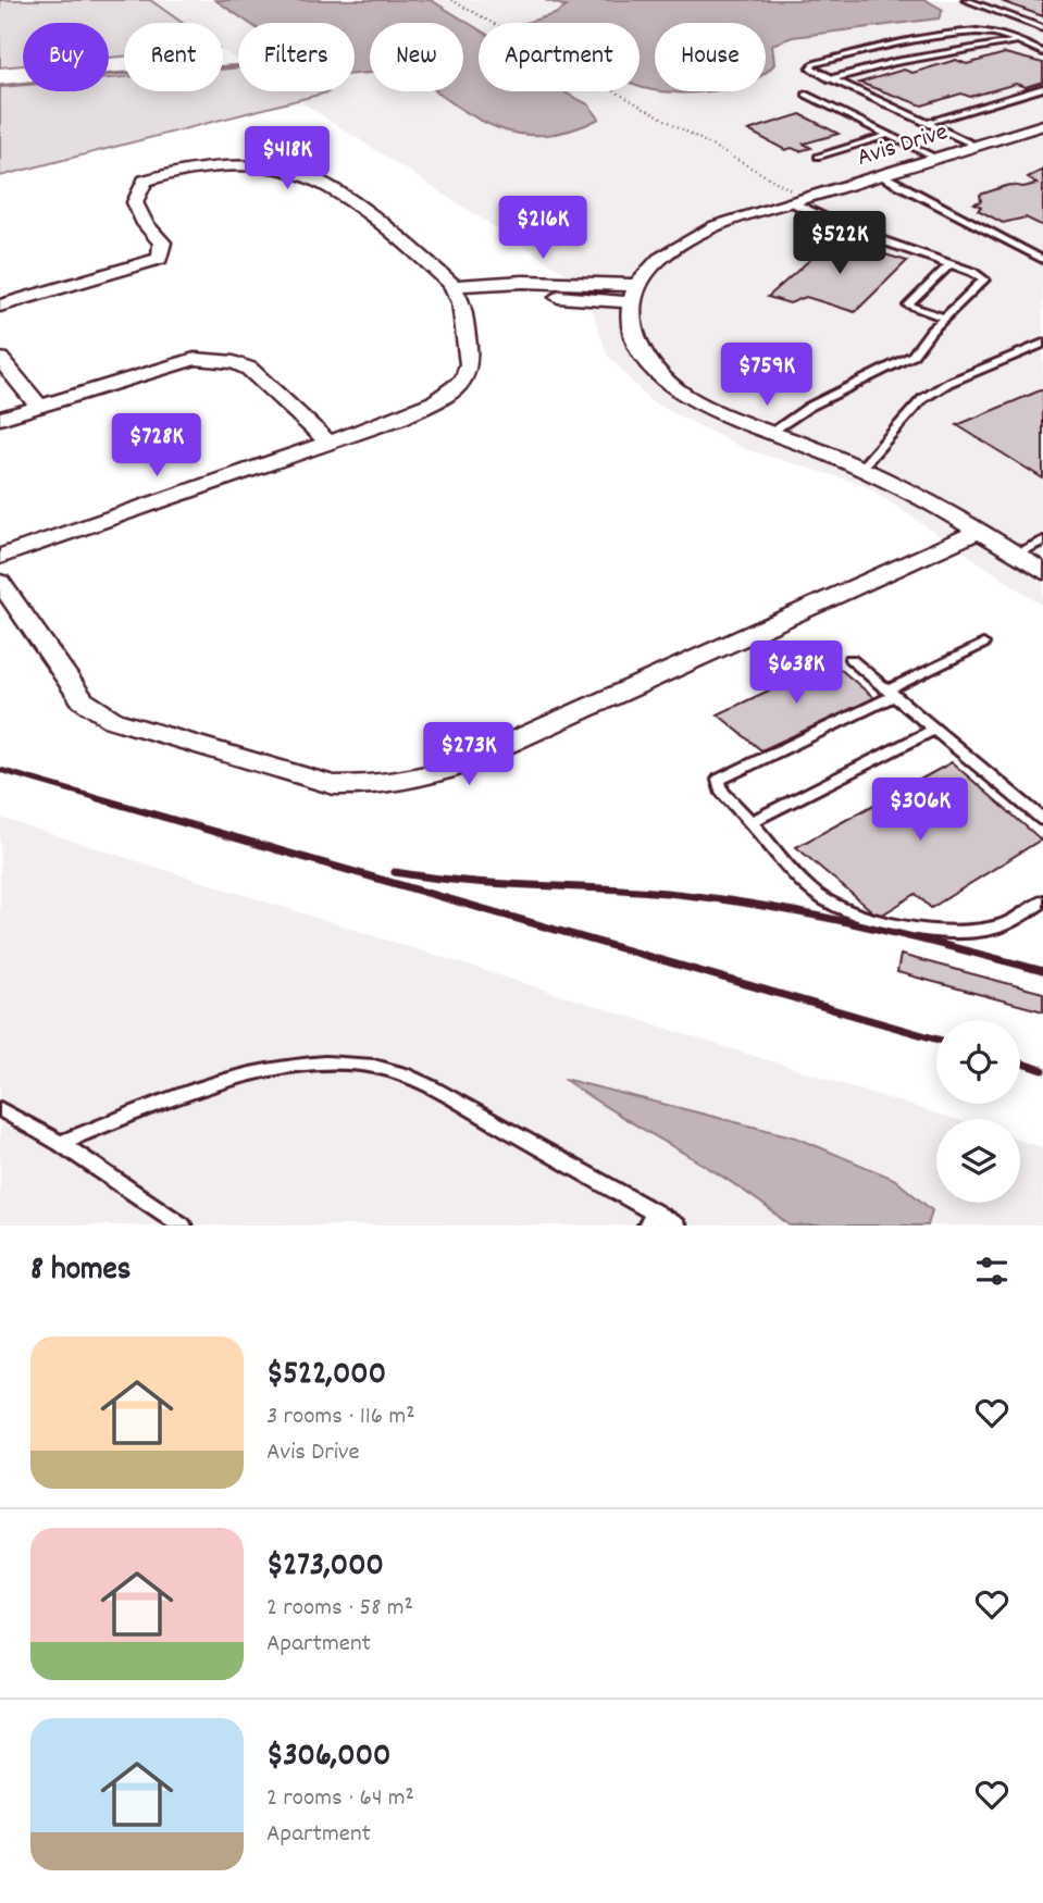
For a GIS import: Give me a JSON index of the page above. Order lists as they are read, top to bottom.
{
  "streets": {
    "street": ["Avis Drive"]
  },
  "page": {
    "chip": [
      "Buy",
      "Rent",
      "Filters",
      "New",
      "Apartment",
      "House"
    ],
    "price": [
      "$418K",
      "$216K",
      "$522K",
      "$759K",
      "$728K",
      "$638K",
      "$273K",
      "$306K"
    ],
    "heading": "8 homes",
    "list": [
      {
        "name": "$522,000",
        "note": "3 rooms · 116 m² · Avis Drive"
      },
      {
        "name": "$273,000",
        "note": "2 rooms · 58 m² · Apartment"
      },
      {
        "name": "$306,000",
        "note": "2 rooms · 64 m² · Apartment"
      }
    ]
  }
}
